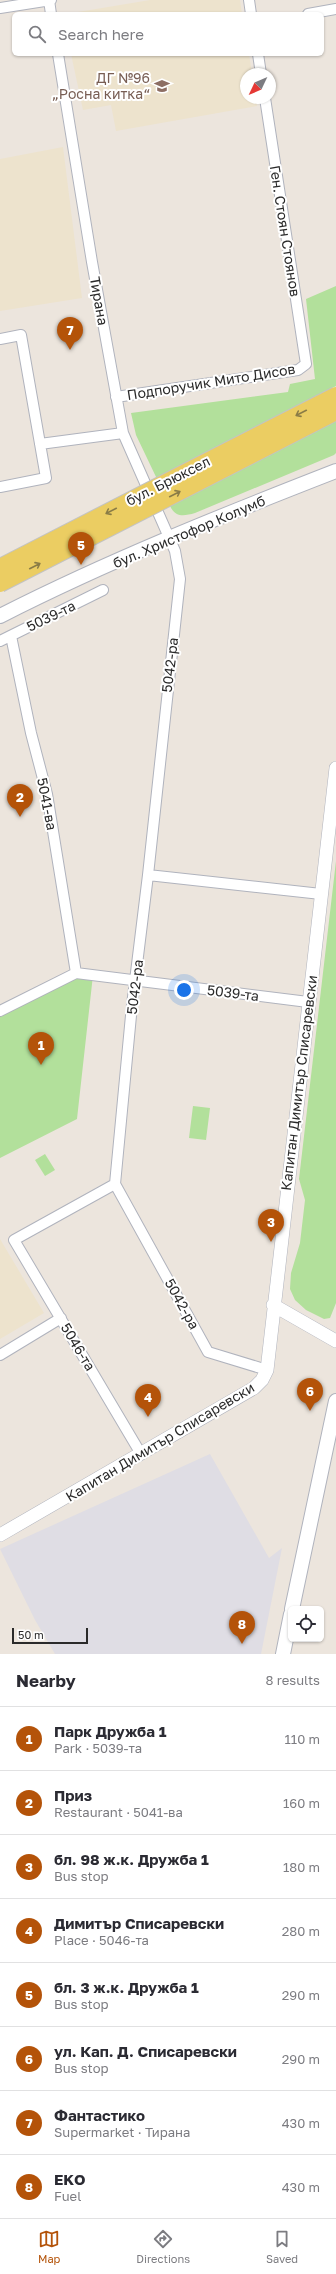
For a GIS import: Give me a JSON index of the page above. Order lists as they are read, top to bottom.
{
  "streets": {
    "main road": ["бул. Брюксел", "бул. Христофор Колумб"],
    "street": [
      "Ген. Стоян Стоянов",
      "Тирана",
      "Подпоручик Мито Дисов",
      "5039-та",
      "5042-ра",
      "5041-ва",
      "Капитан Димитър Списаревски",
      "5046-та"
    ]
  },
  "crossings": [
    ["Ген. Стоян Стоянов", "Подпоручик Мито Дисов"],
    ["Тирана", "Подпоручик Мито Дисов"],
    ["Тирана", "бул. Христофор Колумб"],
    ["Тирана", "5042-ра"],
    ["бул. Христофор Колумб", "5042-ра"],
    ["5039-та", "5042-ра"],
    ["5039-та", "5041-ва"],
    ["5039-та", "Капитан Димитър Списаревски"],
    ["5042-ра", "Капитан Димитър Списаревски"],
    ["5042-ра", "5046-та"],
    ["Капитан Димитър Списаревски", "5046-та"]
  ],
  "places": {
    "school or university": ["ДГ №96 „Росна китка“"]
  },
  "scale_bar": "50 m",
  "north": "bottom left",
  "page": {
    "search": "Search here",
    "pins": [
      "7",
      "5",
      "2",
      "1",
      "3",
      "6",
      "4",
      "8"
    ],
    "scale": "50 m",
    "heading": ["Nearby", "8 results"],
    "list": [
      {
        "mark": "1",
        "name": "Парк Дружба 1",
        "note": "Park · 5039-та",
        "value": "110 m"
      },
      {
        "mark": "2",
        "name": "Приз",
        "note": "Restaurant · 5041-ва",
        "value": "160 m"
      },
      {
        "mark": "3",
        "name": "бл. 98 ж.к. Дружба 1",
        "note": "Bus stop",
        "value": "180 m"
      },
      {
        "mark": "4",
        "name": "Димитър Списаревски",
        "note": "Place · 5046-та",
        "value": "280 m"
      },
      {
        "mark": "5",
        "name": "бл. 3 ж.к. Дружба 1",
        "note": "Bus stop",
        "value": "290 m"
      },
      {
        "mark": "6",
        "name": "ул. Кап. Д. Списаревски",
        "note": "Bus stop",
        "value": "290 m"
      },
      {
        "mark": "7",
        "name": "Фантастико",
        "note": "Supermarket · Тирана",
        "value": "430 m"
      },
      {
        "mark": "8",
        "name": "EKO",
        "note": "Fuel",
        "value": "430 m"
      }
    ],
    "nav": ["Map", "Directions", "Saved"]
  }
}
